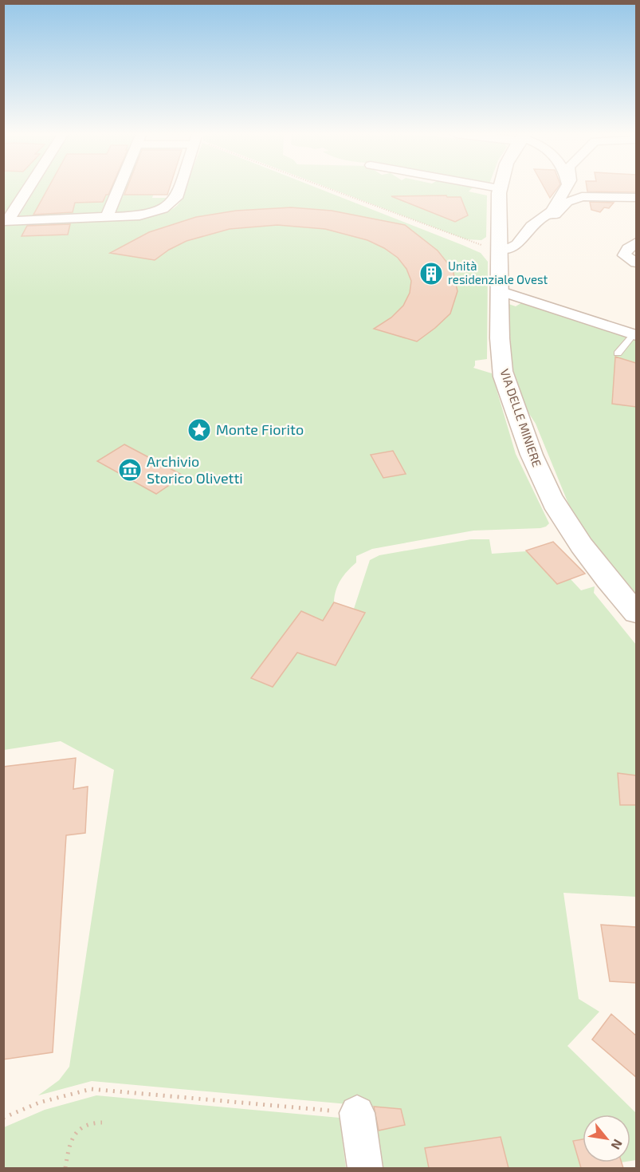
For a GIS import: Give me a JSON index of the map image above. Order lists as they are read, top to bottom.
{
  "streets": {
    "street": ["VIA DELLE MINIERE"]
  },
  "places": {
    "building": ["Unità residenziale Ovest"],
    "place": ["Monte Fiorito"],
    "museum": ["Archivio Storico Olivetti"]
  },
  "north": "bottom right"
}
